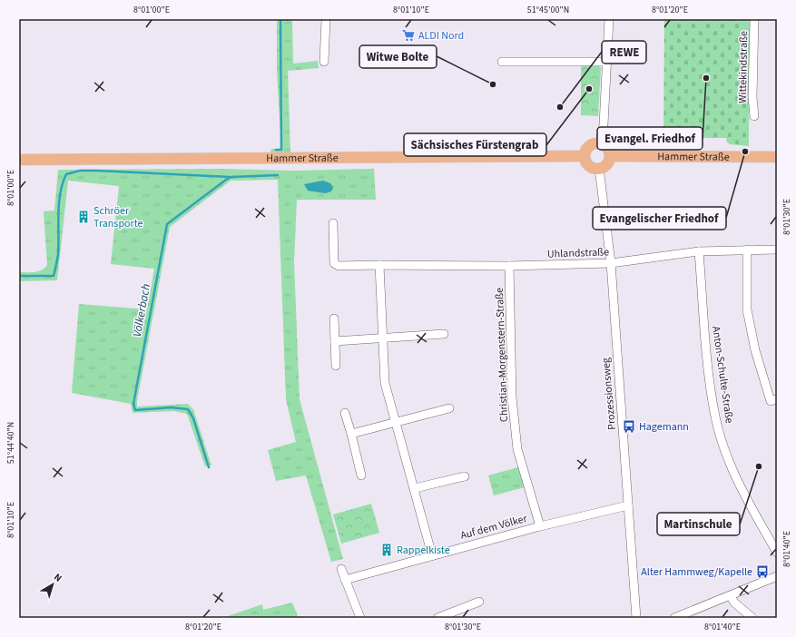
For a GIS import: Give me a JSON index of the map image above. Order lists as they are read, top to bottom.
{
  "streets": {
    "main road": ["Hammer Straße"],
    "street": [
      "Wittekindstraße",
      "Uhlandstraße",
      "Christian-Morgenstern-Straße",
      "Anton-Schulte-Straße",
      "Prozessionsweg",
      "Auf dem Völker"
    ]
  },
  "crossings": [
    ["Hammer Straße", "Prozessionsweg"],
    ["Uhlandstraße", "Christian-Morgenstern-Straße"],
    ["Uhlandstraße", "Anton-Schulte-Straße"],
    ["Uhlandstraße", "Prozessionsweg"],
    ["Christian-Morgenstern-Straße", "Auf dem Völker"],
    ["Prozessionsweg", "Auf dem Völker"]
  ],
  "water": ["Völkerbach"],
  "places": {
    "supermarket": ["ALDI Nord"],
    "other": [
      "Evangel. Friedhof",
      "Witwe Bolte",
      "Sächsisches Fürstengrab",
      "REWE",
      "Evangelischer Friedhof",
      "Martinschule"
    ],
    "building": ["Schröer Transporte", "Rappelkiste"],
    "bus stop": ["Hagemann", "Alter Hammweg/Kapelle"]
  },
  "north": "top right",
  "coordinates": [
    "8°01'00\"E",
    "8°01'10\"E",
    "51°45'00\"N",
    "8°01'20\"E",
    "8°01'30\"E",
    "51°44'40\"N",
    "8°01'40\"E"
  ]
}
